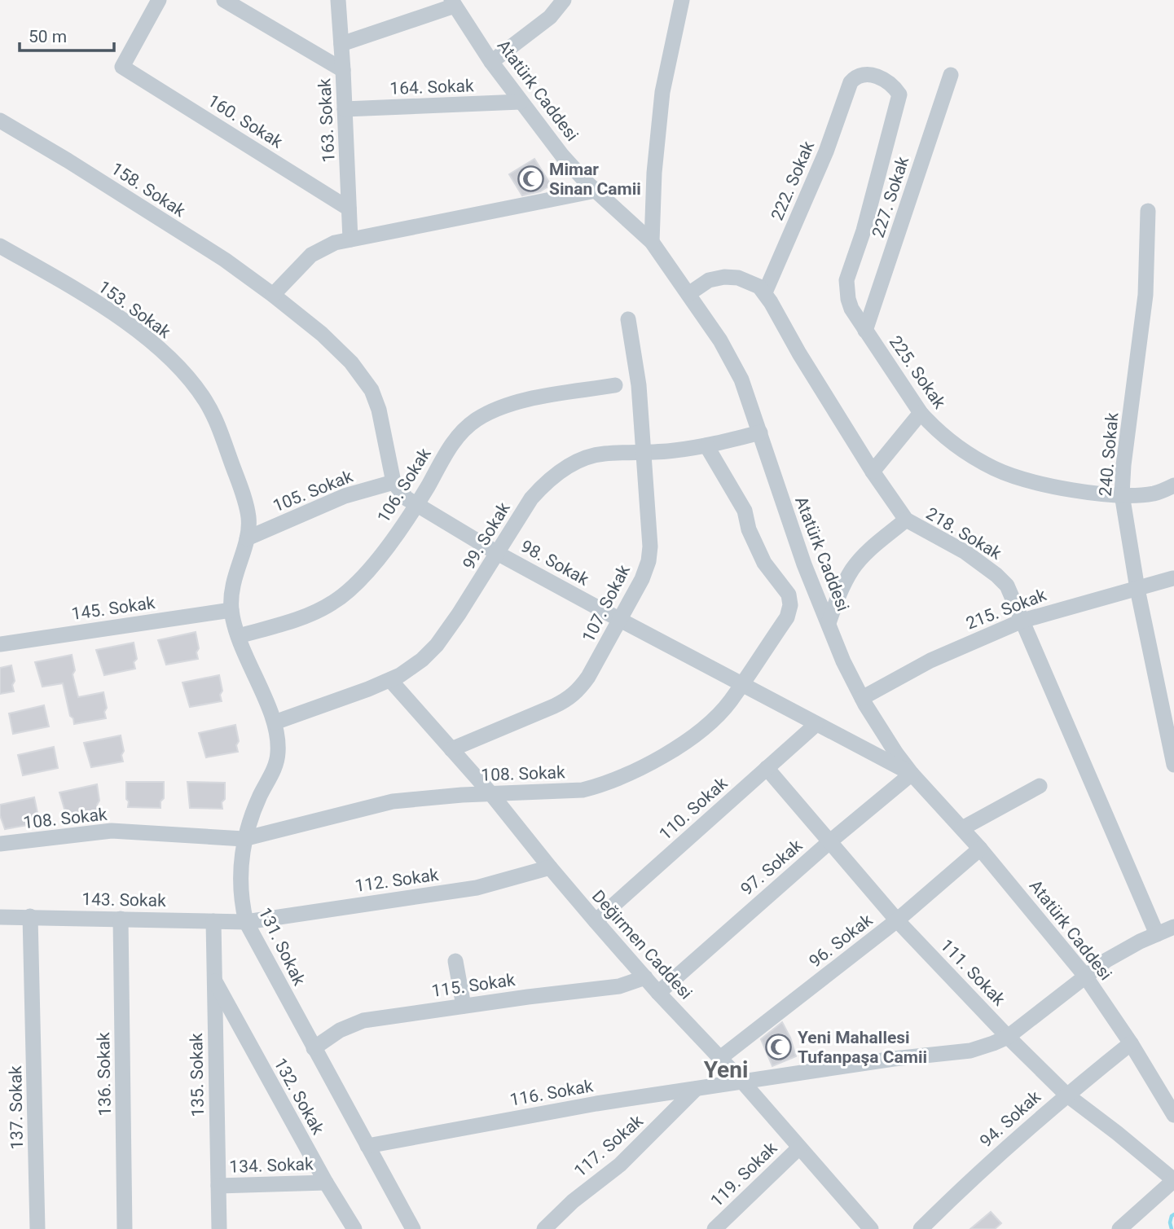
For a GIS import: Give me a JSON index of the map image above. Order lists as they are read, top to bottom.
{
  "streets": {
    "street": [
      "164. Sokak",
      "Atatürk Caddesi",
      "163. Sokak",
      "160. Sokak",
      "222. Sokak",
      "158. Sokak",
      "227. Sokak",
      "153. Sokak",
      "225. Sokak",
      "240. Sokak",
      "106. Sokak",
      "105. Sokak",
      "218. Sokak",
      "99. Sokak",
      "98. Sokak",
      "107. Sokak",
      "145. Sokak",
      "215. Sokak",
      "108. Sokak",
      "110. Sokak",
      "97. Sokak",
      "112. Sokak",
      "143. Sokak",
      "96. Sokak",
      "Değirmen Caddesi",
      "131. Sokak",
      "111. Sokak",
      "115. Sokak",
      "136. Sokak",
      "135. Sokak",
      "116. Sokak",
      "132. Sokak",
      "137. Sokak",
      "94. Sokak",
      "117. Sokak",
      "134. Sokak",
      "119. Sokak"
    ]
  },
  "crossings": [
    ["164. Sokak", "Atatürk Caddesi"],
    ["164. Sokak", "163. Sokak"],
    ["Atatürk Caddesi", "99. Sokak"],
    ["Atatürk Caddesi", "98. Sokak"],
    ["Atatürk Caddesi", "215. Sokak"],
    ["Atatürk Caddesi", "97. Sokak"],
    ["Atatürk Caddesi", "96. Sokak"],
    ["Atatürk Caddesi", "116. Sokak"],
    ["Atatürk Caddesi", "94. Sokak"],
    ["163. Sokak", "160. Sokak"],
    ["222. Sokak", "225. Sokak"],
    ["222. Sokak", "218. Sokak"],
    ["227. Sokak", "225. Sokak"],
    ["153. Sokak", "131. Sokak"],
    ["225. Sokak", "240. Sokak"],
    ["240. Sokak", "215. Sokak"],
    ["106. Sokak", "98. Sokak"],
    ["106. Sokak", "131. Sokak"],
    ["105. Sokak", "98. Sokak"],
    ["105. Sokak", "131. Sokak"],
    ["218. Sokak", "215. Sokak"],
    ["218. Sokak", "116. Sokak"],
    ["99. Sokak", "98. Sokak"],
    ["99. Sokak", "107. Sokak"],
    ["99. Sokak", "108. Sokak"],
    ["99. Sokak", "Değirmen Caddesi"],
    ["99. Sokak", "131. Sokak"],
    ["98. Sokak", "107. Sokak"],
    ["98. Sokak", "108. Sokak"],
    ["98. Sokak", "110. Sokak"],
    ["98. Sokak", "97. Sokak"],
    ["107. Sokak", "Değirmen Caddesi"],
    ["145. Sokak", "131. Sokak"],
    ["108. Sokak", "Değirmen Caddesi"],
    ["108. Sokak", "131. Sokak"],
    ["110. Sokak", "Değirmen Caddesi"],
    ["110. Sokak", "111. Sokak"],
    ["97. Sokak", "Değirmen Caddesi"],
    ["97. Sokak", "111. Sokak"],
    ["112. Sokak", "143. Sokak"],
    ["112. Sokak", "Değirmen Caddesi"],
    ["112. Sokak", "131. Sokak"],
    ["143. Sokak", "131. Sokak"],
    ["143. Sokak", "136. Sokak"],
    ["143. Sokak", "135. Sokak"],
    ["143. Sokak", "137. Sokak"],
    ["96. Sokak", "Değirmen Caddesi"],
    ["96. Sokak", "111. Sokak"],
    ["Değirmen Caddesi", "115. Sokak"],
    ["Değirmen Caddesi", "116. Sokak"],
    ["Değirmen Caddesi", "119. Sokak"],
    ["131. Sokak", "115. Sokak"],
    ["131. Sokak", "116. Sokak"],
    ["111. Sokak", "116. Sokak"],
    ["111. Sokak", "94. Sokak"],
    ["135. Sokak", "132. Sokak"],
    ["135. Sokak", "134. Sokak"],
    ["116. Sokak", "117. Sokak"],
    ["132. Sokak", "134. Sokak"]
  ],
  "districts": ["Yeni"],
  "places": {
    "mosque": ["Mimar Sinan Camii", "Yeni Mahallesi Tufanpaşa Camii"]
  },
  "scale_bar": "50 m"
}
